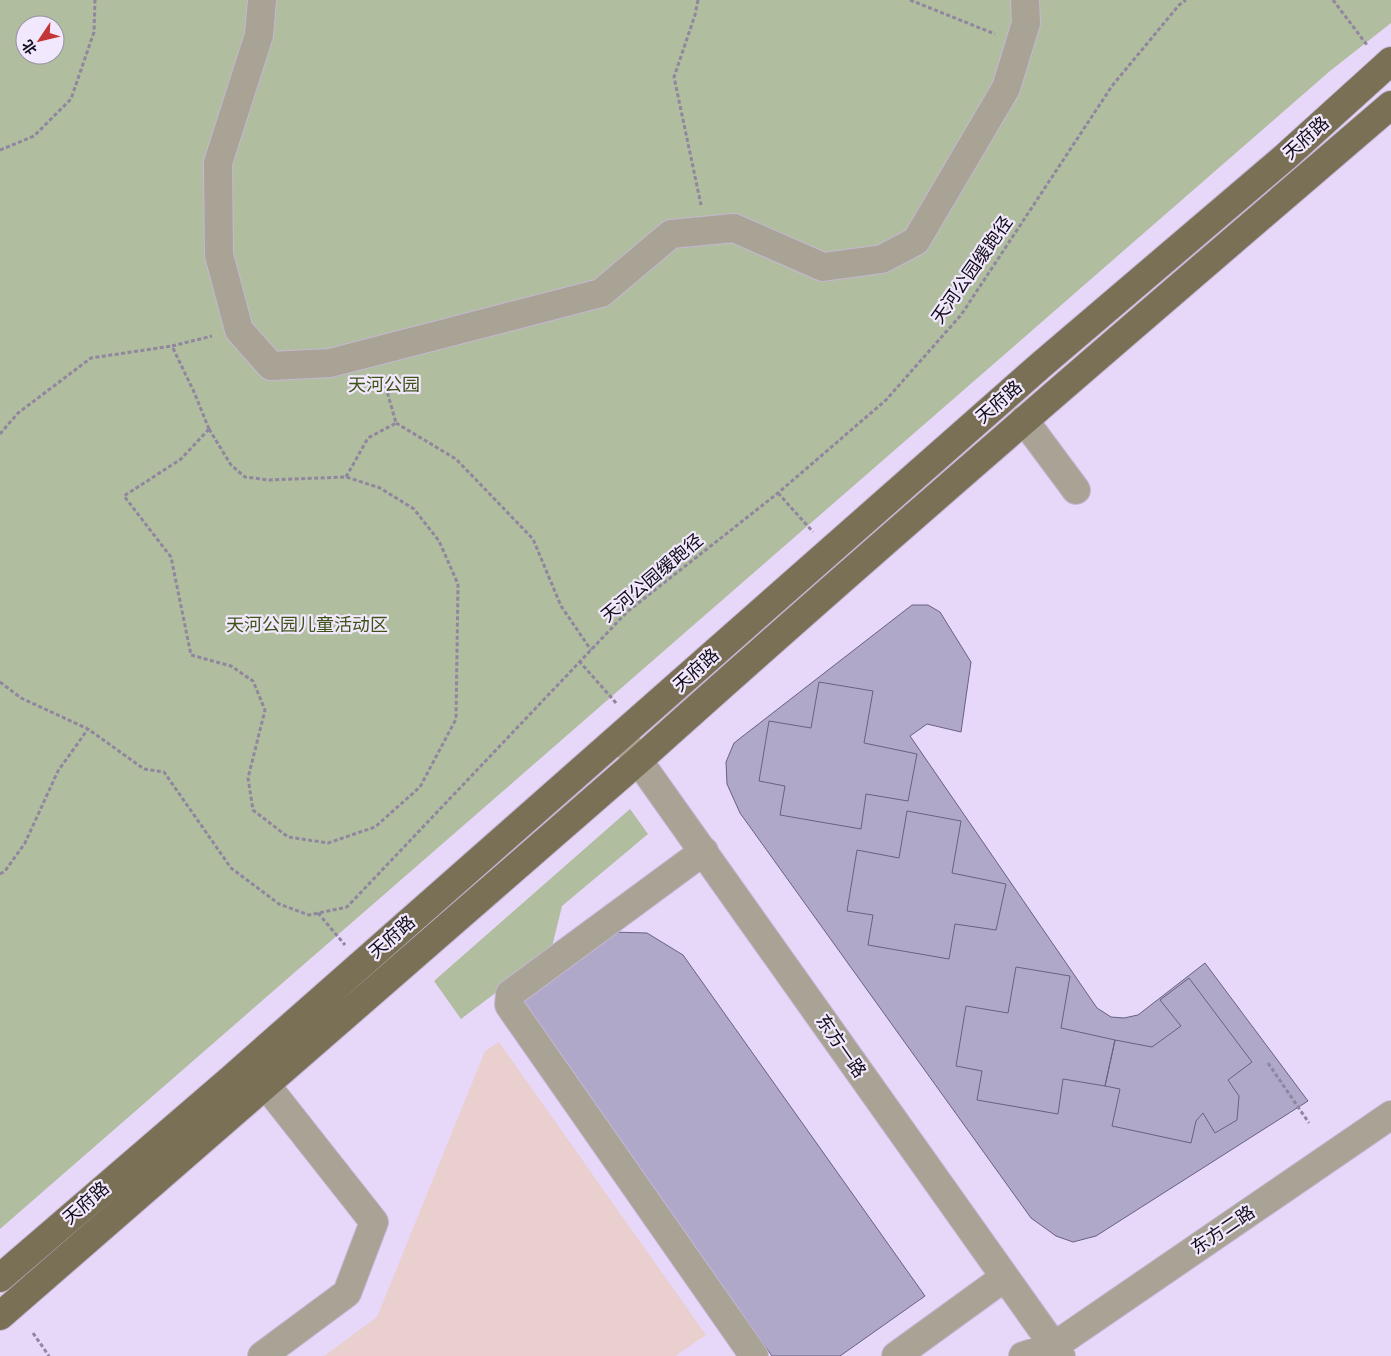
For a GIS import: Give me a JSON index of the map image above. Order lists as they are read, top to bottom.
{
  "streets": {
    "main road": ["天府路"],
    "street": ["东方一路", "东方二路"],
    "path": ["天河公园缓跑径"]
  },
  "crossings": [
    ["天府路", "东方一路"],
    ["东方一路", "东方二路"]
  ],
  "parks": ["天河公园", "天河公园儿童活动区"],
  "north": "bottom left"
}
